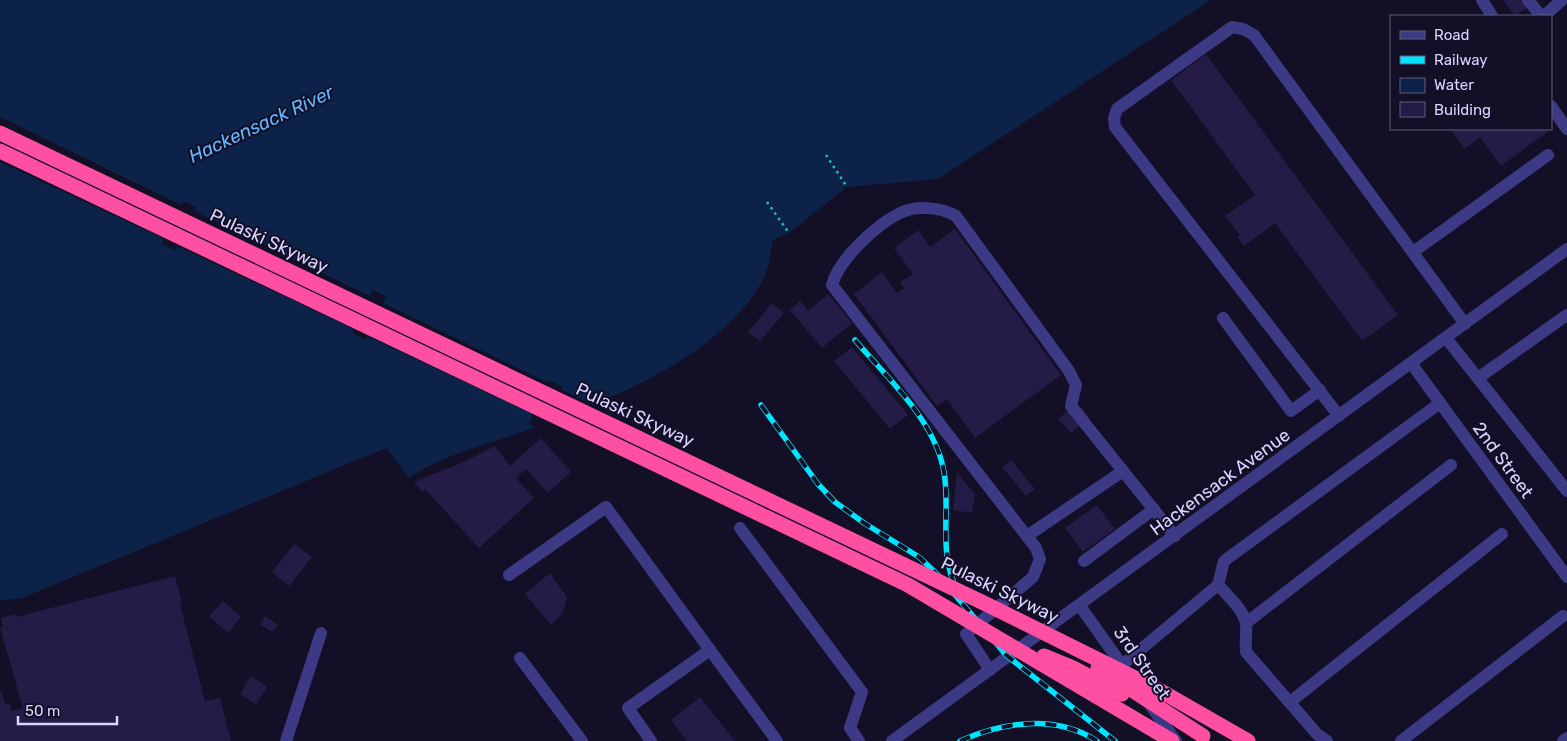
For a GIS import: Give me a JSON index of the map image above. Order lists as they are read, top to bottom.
{
  "streets": {
    "highway": ["Pulaski Skyway"],
    "street": ["2nd Street", "Hackensack Avenue", "3rd Street"]
  },
  "crossings": [
    ["Pulaski Skyway", "3rd Street"],
    ["2nd Street", "Hackensack Avenue"],
    ["Hackensack Avenue", "3rd Street"]
  ],
  "water": ["Hackensack River"],
  "legend": [
    "Road",
    "Railway",
    "Water",
    "Building"
  ],
  "scale_bar": "50 m"
}
